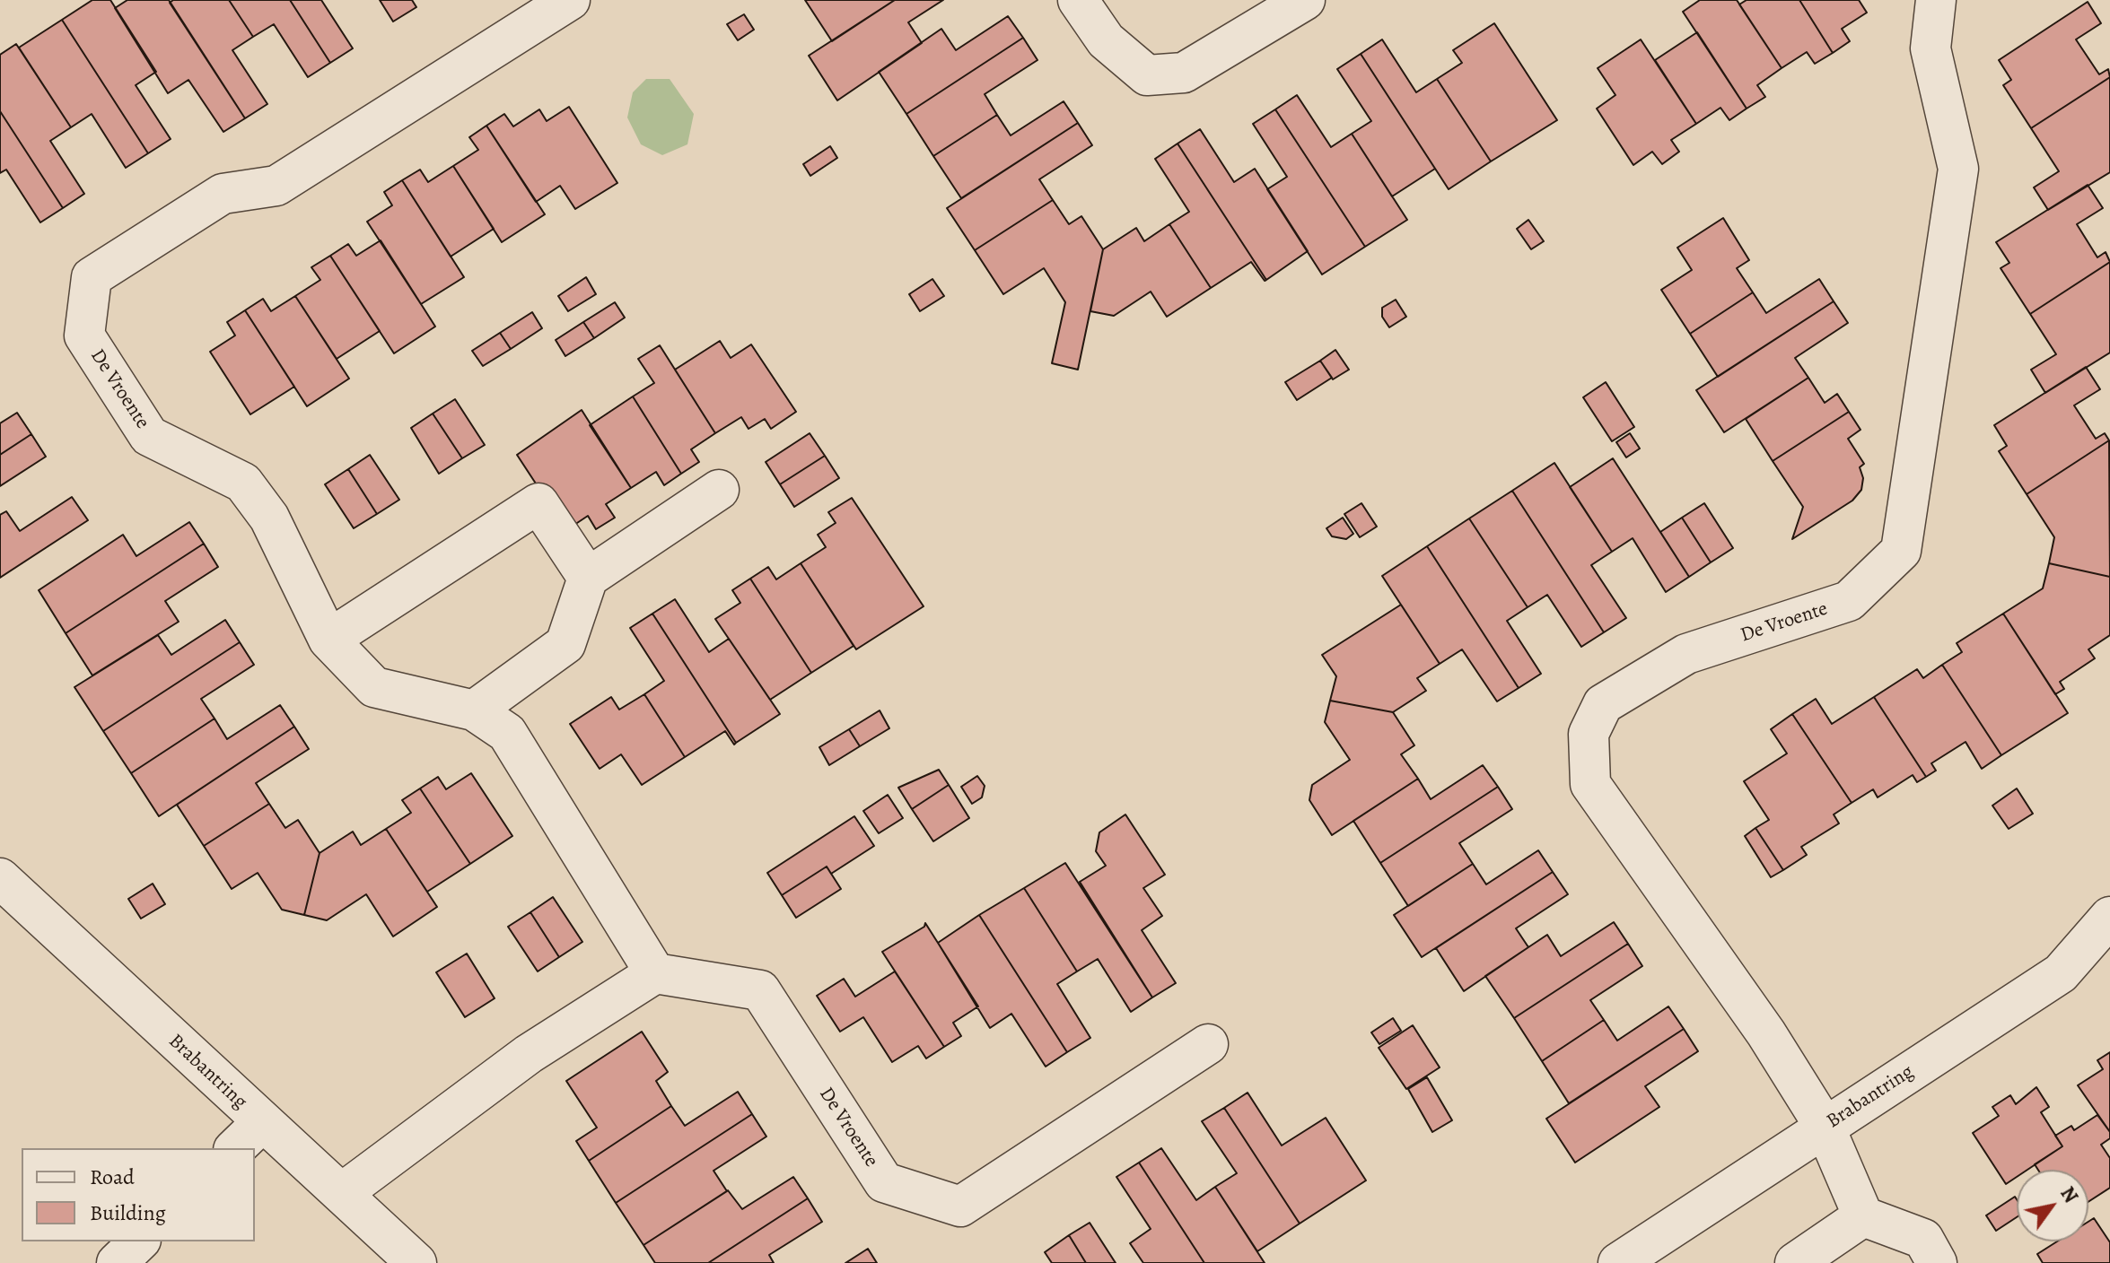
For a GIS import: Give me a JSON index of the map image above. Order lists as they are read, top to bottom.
{
  "streets": {
    "street": ["De Vroente", "Brabantring"]
  },
  "crossings": [
    ["De Vroente", "Brabantring"]
  ],
  "legend": ["Road", "Building"],
  "north": "top right"
}
